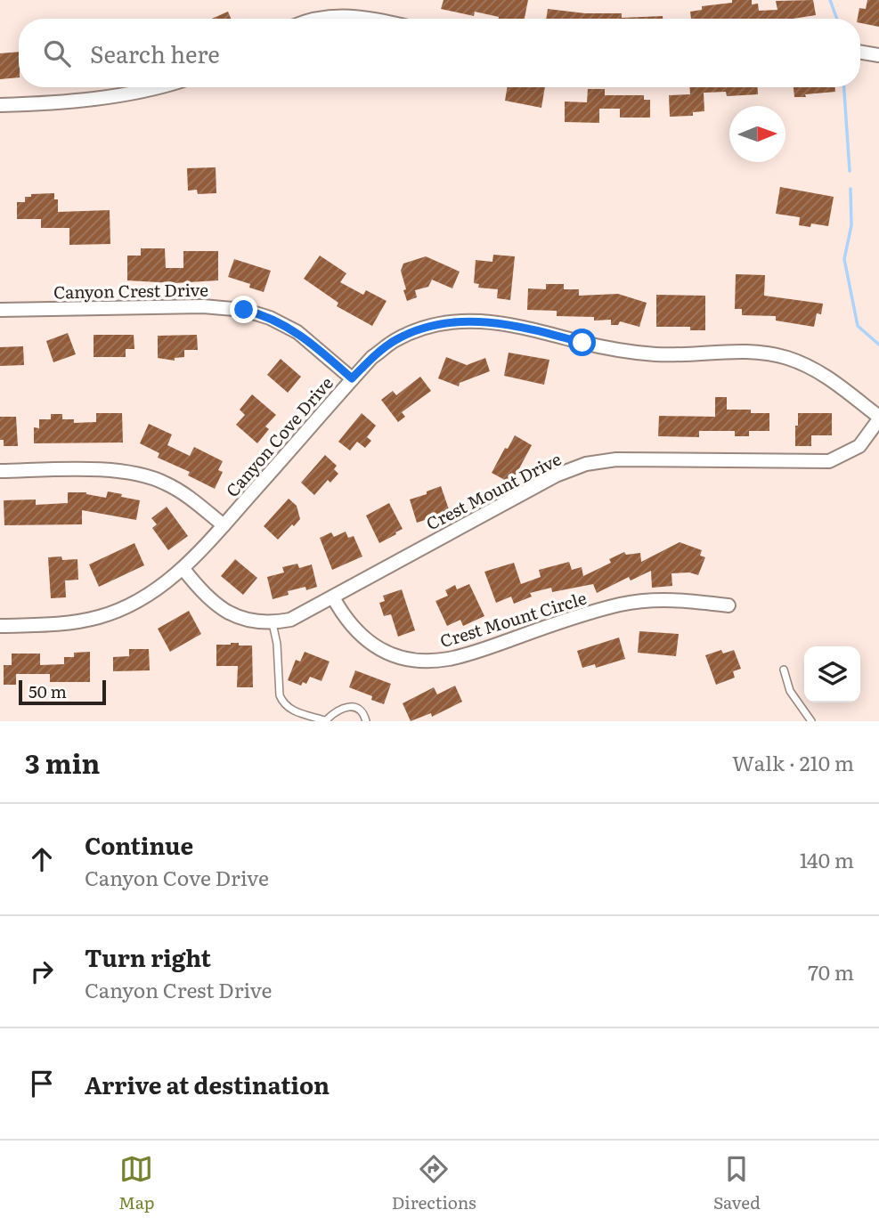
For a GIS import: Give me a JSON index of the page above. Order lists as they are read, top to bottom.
{
  "streets": {
    "street": [
      "Canyon Crest Drive",
      "Canyon Cove Drive",
      "Crest Mount Drive",
      "Crest Mount Circle"
    ]
  },
  "crossings": [
    ["Canyon Crest Drive", "Canyon Cove Drive"],
    ["Canyon Cove Drive", "Crest Mount Drive"],
    ["Crest Mount Drive", "Crest Mount Circle"]
  ],
  "scale_bar": "50 m",
  "north": "right",
  "page": {
    "search": "Search here",
    "scale": "50 m",
    "heading": ["3 min", "Walk · 210 m"],
    "list": [
      ["Continue", "Canyon Cove Drive", "140 m"],
      ["Turn right", "Canyon Crest Drive", "70 m"],
      "Arrive at destination"
    ],
    "nav": ["Map", "Directions", "Saved"]
  }
}
